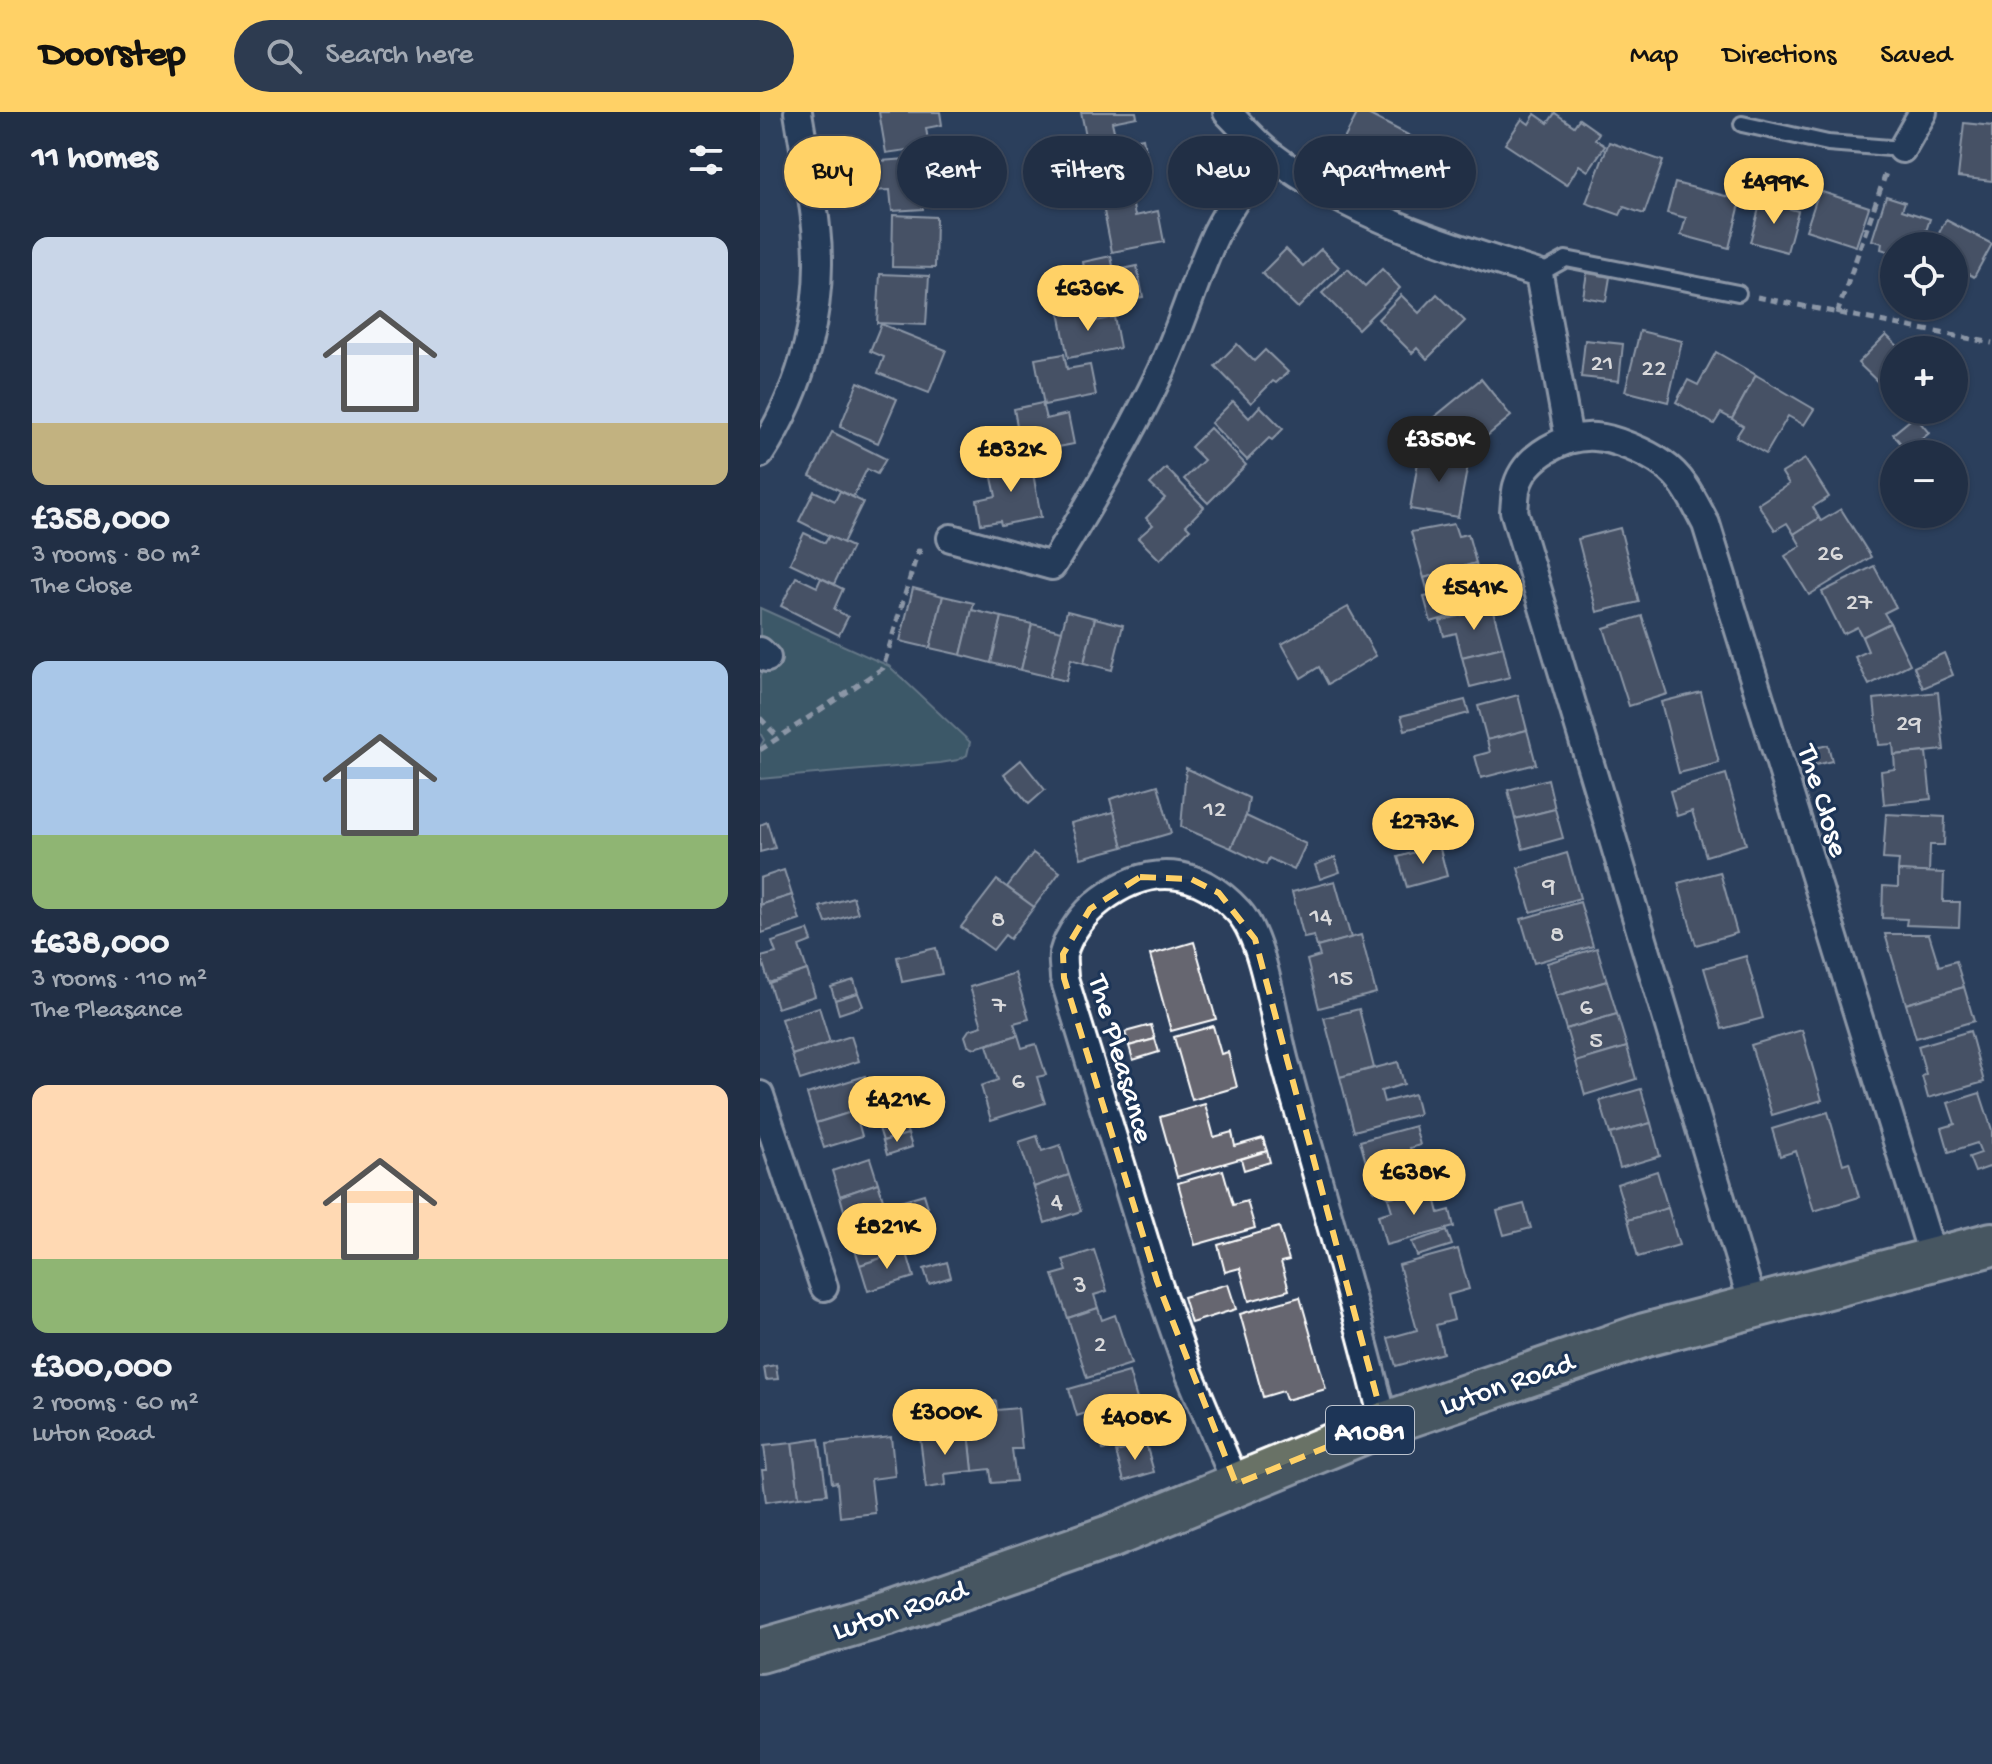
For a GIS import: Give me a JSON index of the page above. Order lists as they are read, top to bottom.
{
  "streets": {
    "main road": ["Luton Road", "A1081"],
    "street": ["The Close", "The Pleasance"]
  },
  "crossings": [
    ["The Close", "Luton Road"],
    ["The Pleasance", "Luton Road"]
  ],
  "house_numbers": [
    "21",
    "22",
    "26",
    "27",
    "29",
    "12",
    "9",
    "14",
    "8",
    "8",
    "15",
    "7",
    "6",
    "5",
    "6",
    "4",
    "3",
    "2"
  ],
  "page": {
    "header": "Doorstep",
    "search": "Search here",
    "nav": ["Map", "Directions", "Saved"],
    "heading": "11 homes",
    "chip": [
      "Buy",
      "Rent",
      "Filters",
      "New",
      "Apartment"
    ],
    "price": [
      "£499K",
      "£636K",
      "£358K",
      "£832K",
      "£541K",
      "£273K",
      "£421K",
      "£638K",
      "£821K",
      "£300K",
      "£408K"
    ],
    "list": [
      {
        "name": "£358,000",
        "note": "3 rooms · 80 m² · The Close"
      },
      {
        "name": "£638,000",
        "note": "3 rooms · 110 m² · The Pleasance"
      },
      {
        "name": "£300,000",
        "note": "2 rooms · 60 m² · Luton Road"
      }
    ],
    "map_buttons": ["+", "−"]
  }
}
